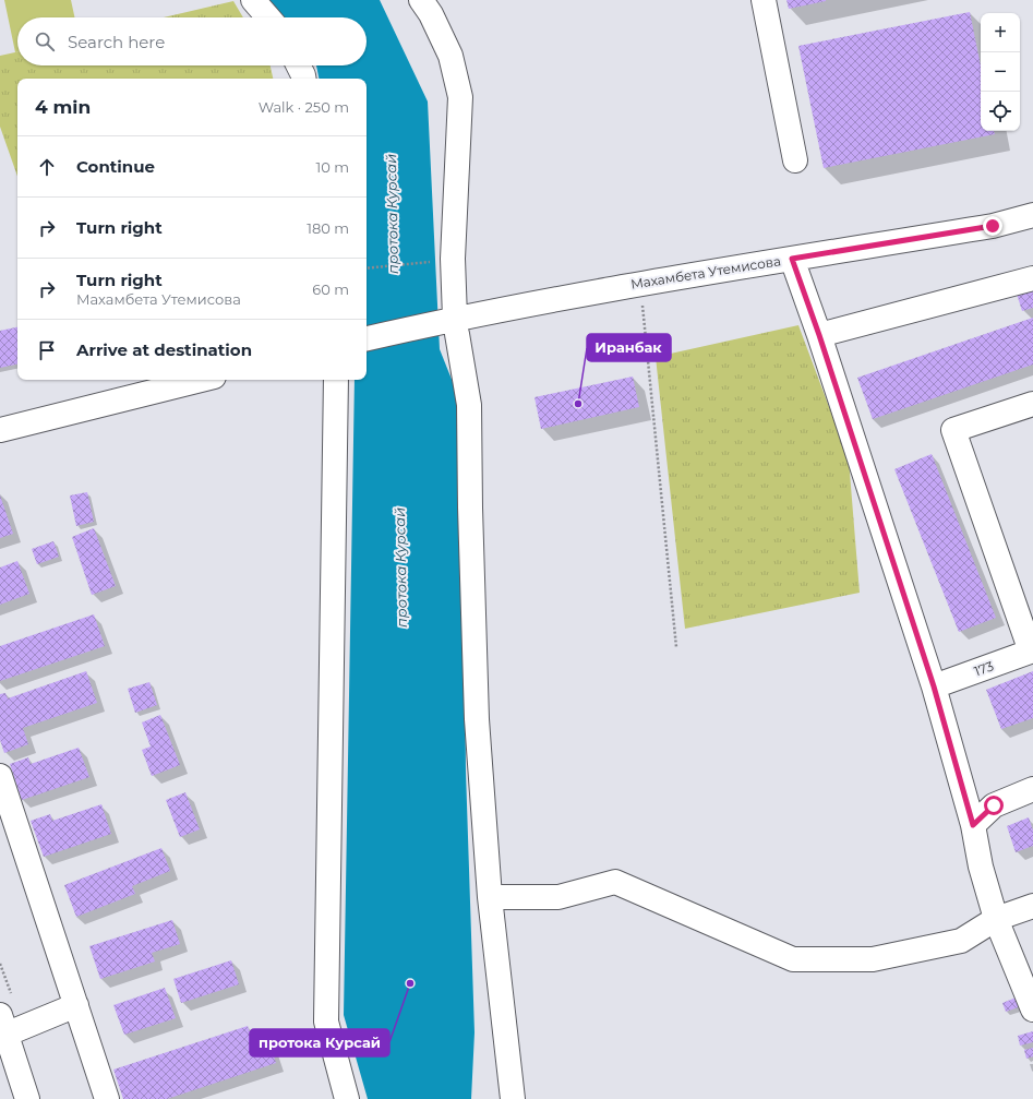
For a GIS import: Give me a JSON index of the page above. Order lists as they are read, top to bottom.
{
  "streets": {
    "street": ["Махамбета Утемисова", "173"]
  },
  "water": ["протока Курсай"],
  "places": ["Иранбак", "протока Курсай"],
  "page": {
    "map_buttons": ["+", "−"],
    "search": "Search here",
    "heading": ["4 min", "Walk · 250 m"],
    "list": [
      ["Continue", "10 m"],
      ["Turn right", "180 m"],
      ["Turn right", "Махамбета Утемисова", "60 m"],
      "Arrive at destination"
    ]
  }
}
